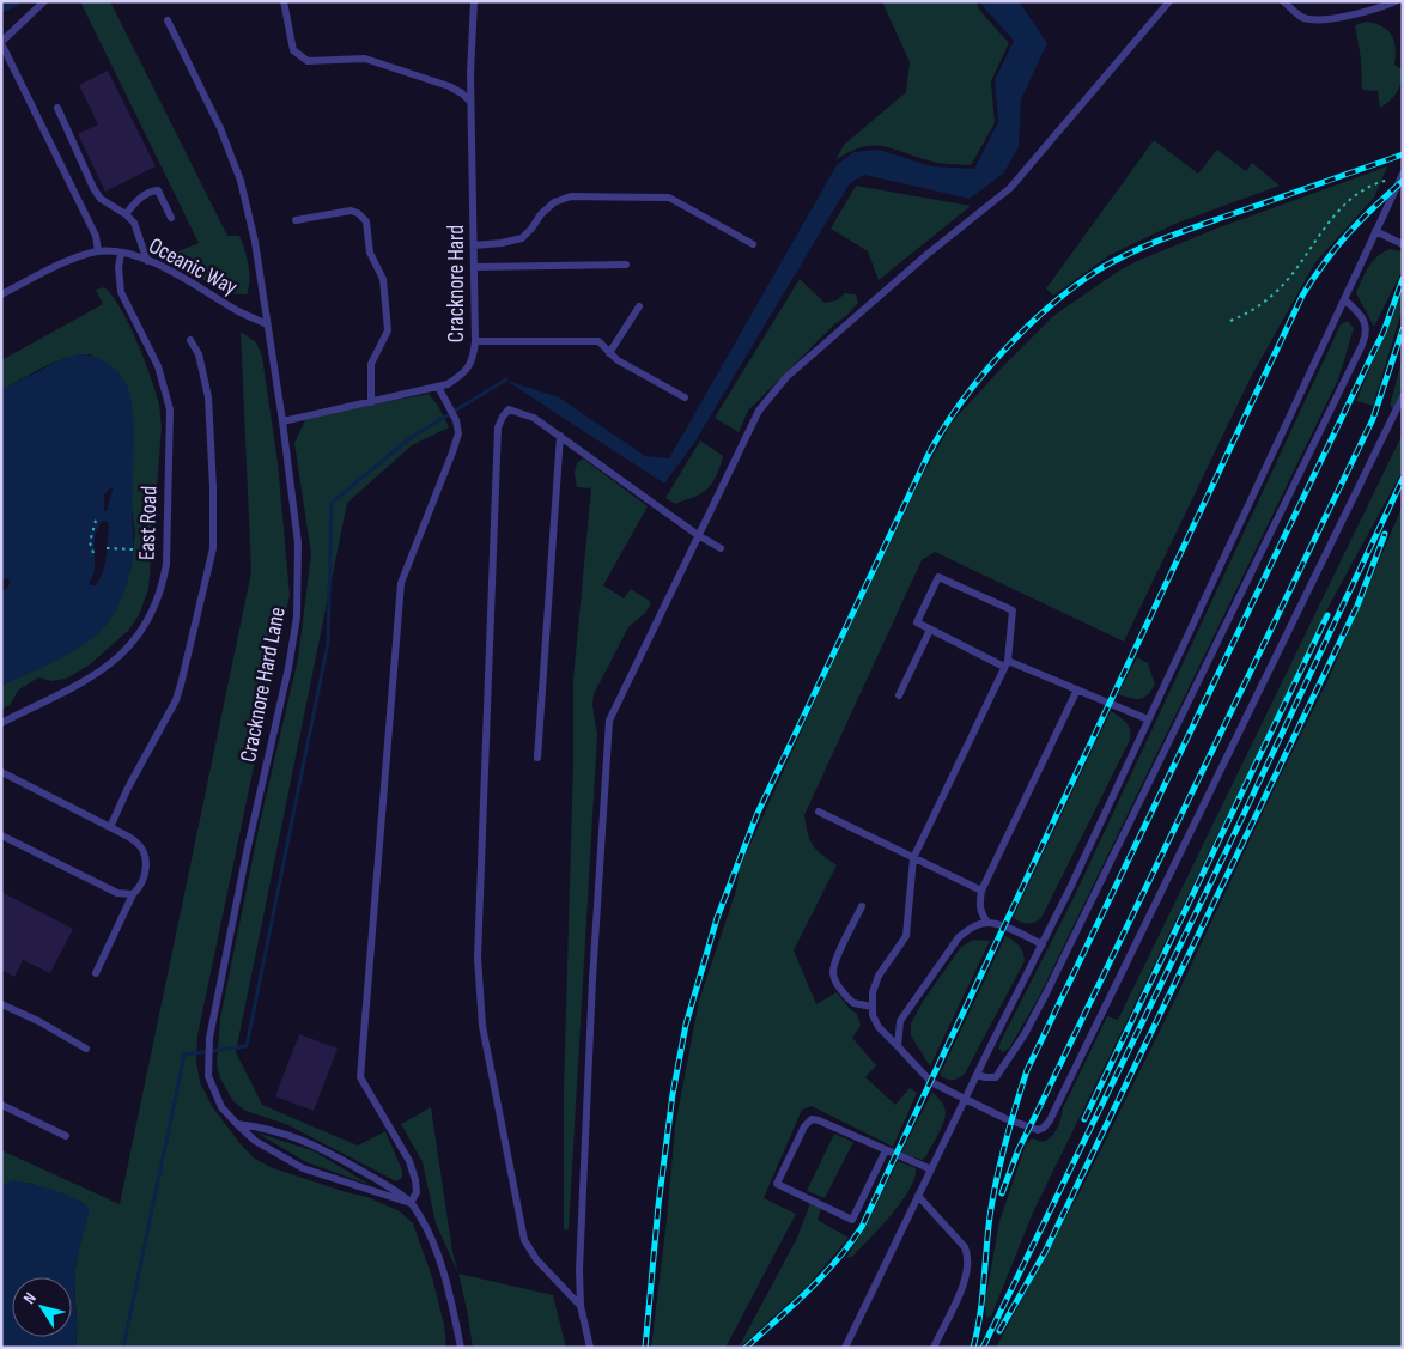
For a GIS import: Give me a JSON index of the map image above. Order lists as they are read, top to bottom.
{
  "streets": {
    "lane": [
      "Oceanic Way",
      "Cracknore Hard",
      "East Road",
      "Cracknore Hard Lane"
    ]
  },
  "crossings": [
    ["Oceanic Way", "East Road"],
    ["Oceanic Way", "Cracknore Hard Lane"],
    ["Cracknore Hard", "Cracknore Hard Lane"]
  ],
  "north": "top left"
}
